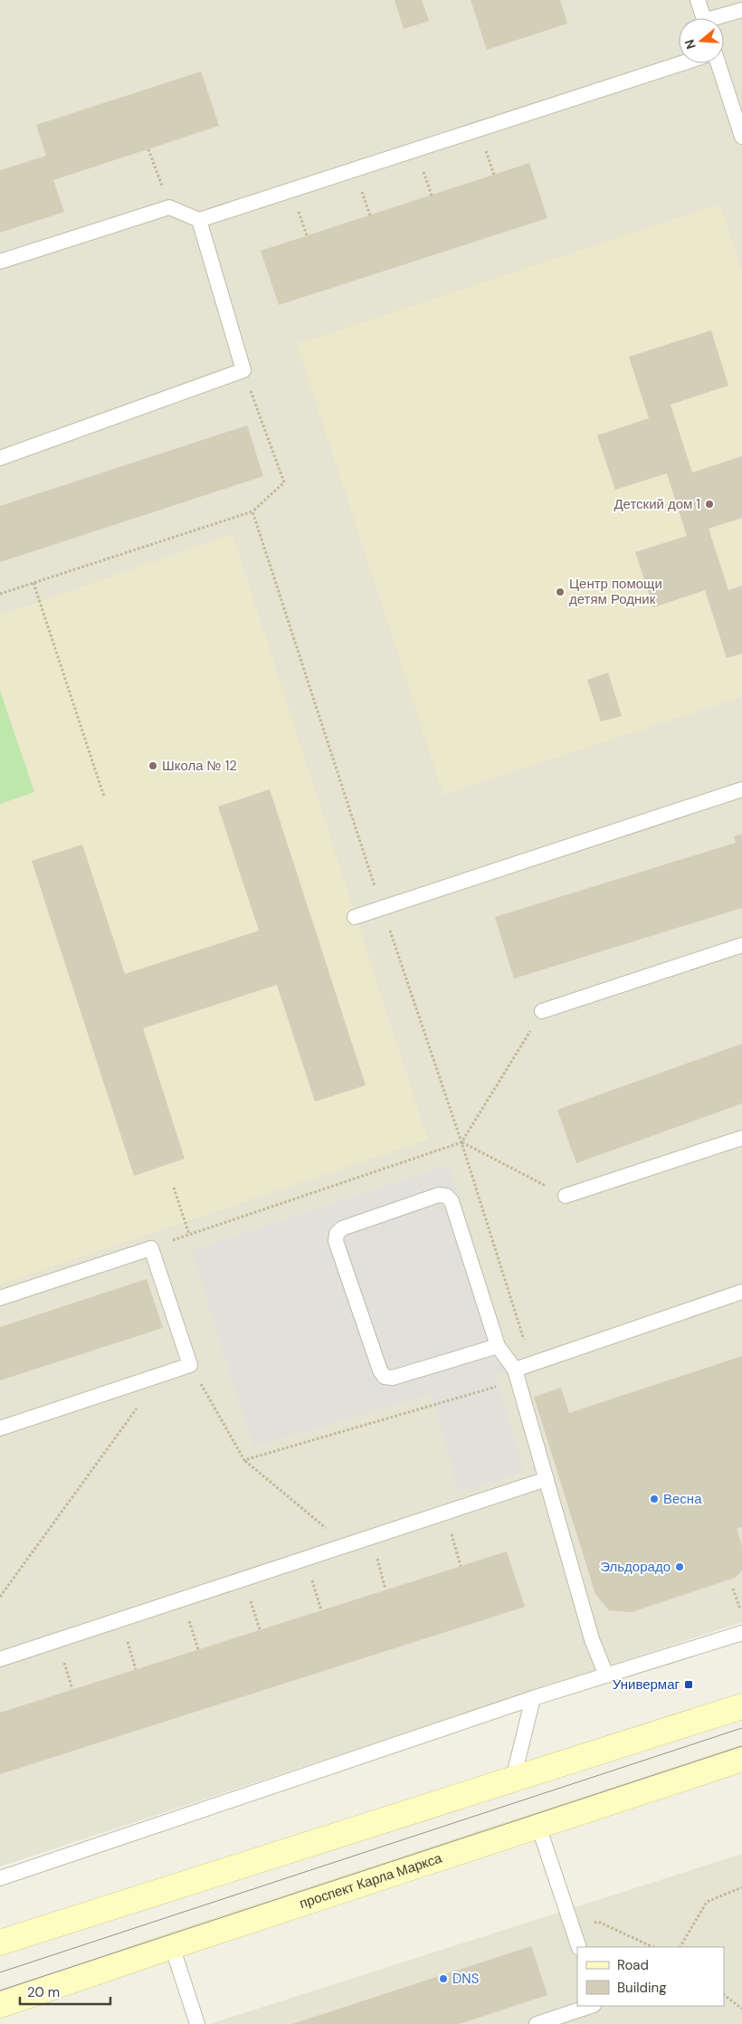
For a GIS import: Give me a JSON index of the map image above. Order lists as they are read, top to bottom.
{
  "streets": {
    "main road": ["проспект Карла Маркса"]
  },
  "places": {
    "other": [
      "Детский дом 1",
      "Центр помощи детям Родник",
      "Школа № 12",
      "Весна",
      "Эльдорадо",
      "DNS"
    ],
    "transit": ["Универмаг"]
  },
  "legend": ["Road", "Building"],
  "scale_bar": "20 m",
  "north": "left"
}
